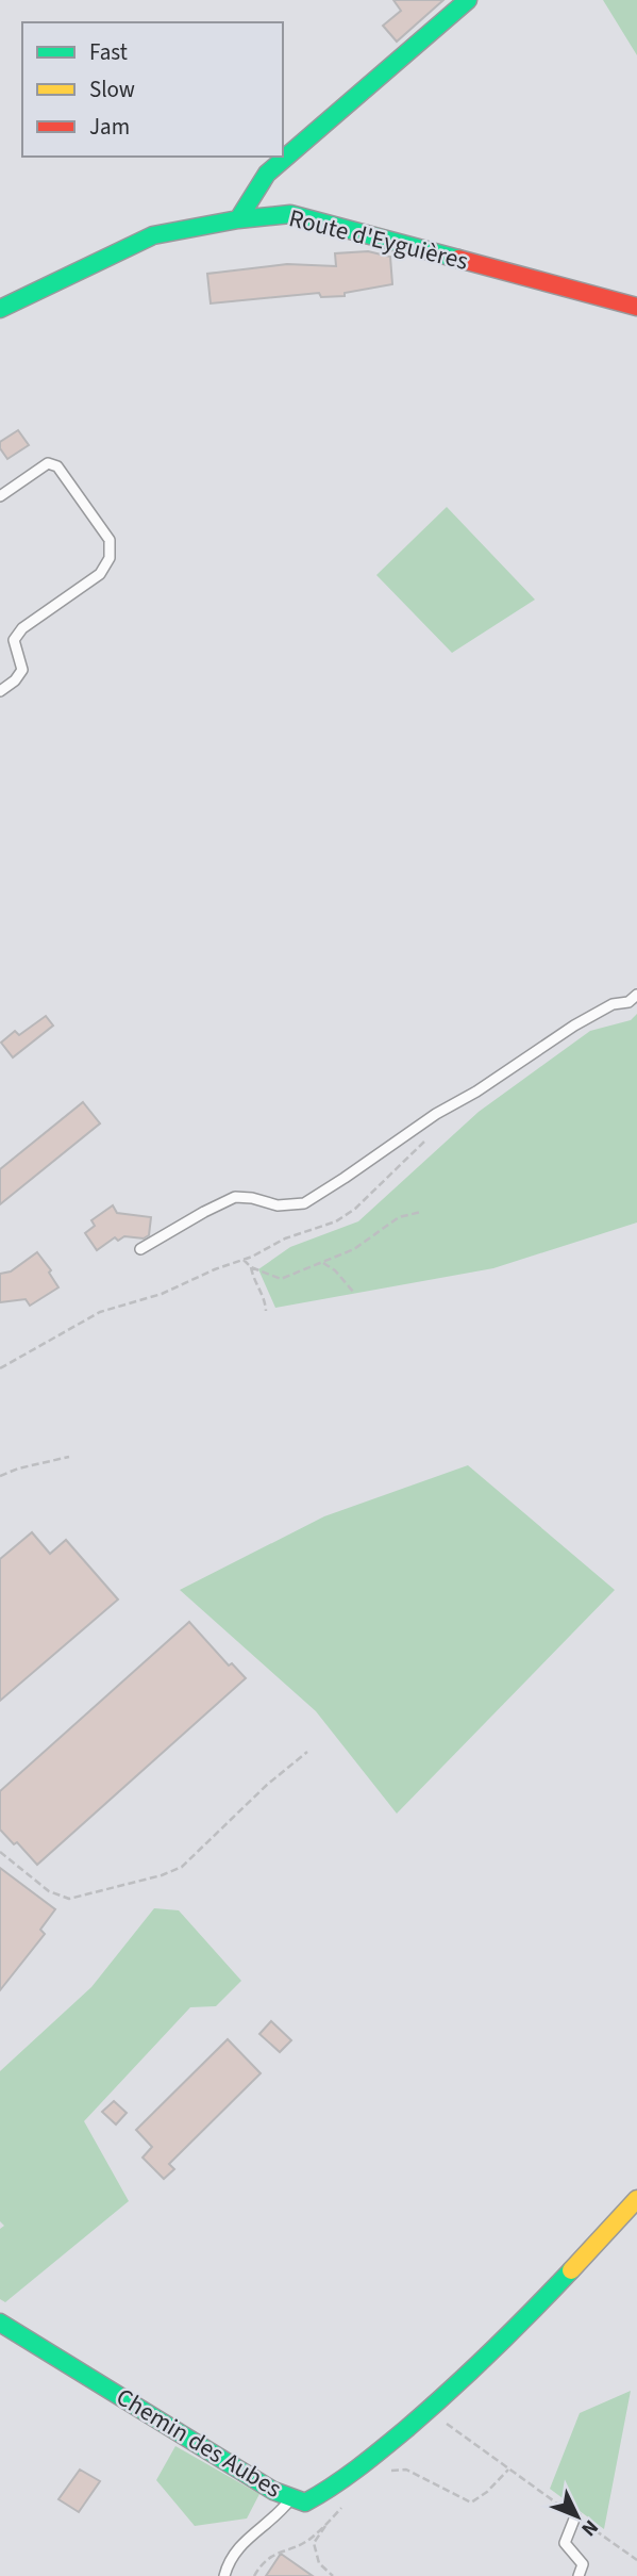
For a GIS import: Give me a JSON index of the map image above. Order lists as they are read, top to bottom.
{
  "streets": {
    "street": ["Route d'Eyguières", "Chemin des Aubes"]
  },
  "legend": ["Fast", "Slow", "Jam"],
  "north": "bottom right"
}
